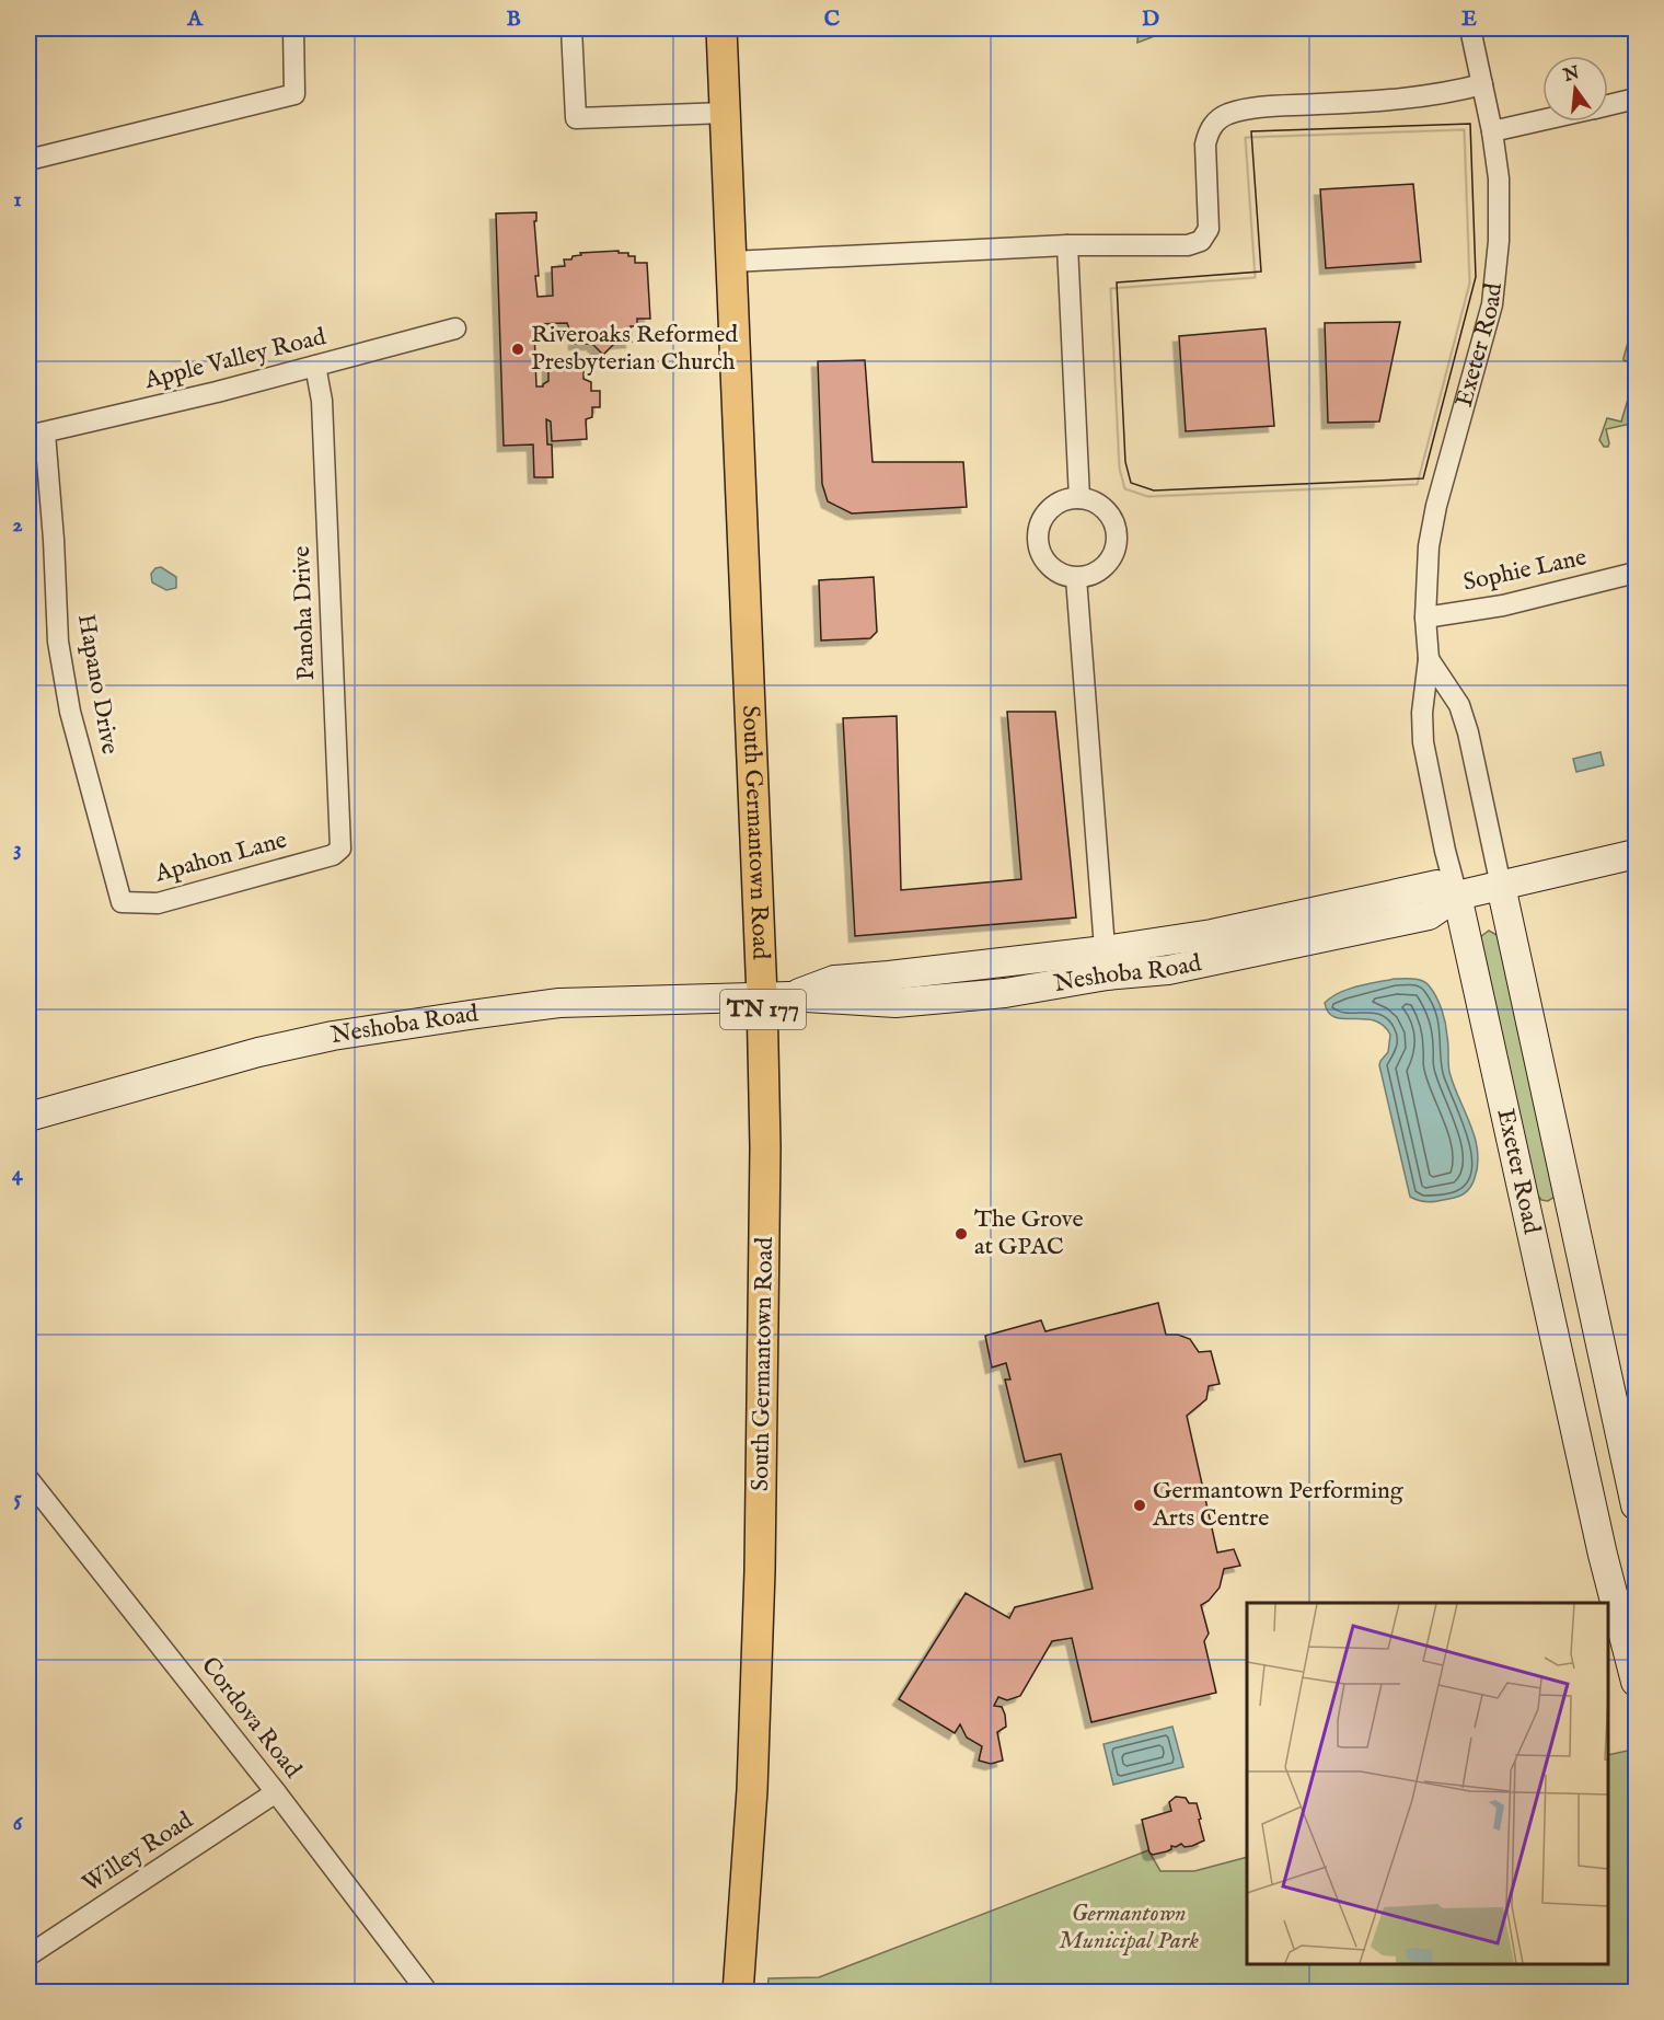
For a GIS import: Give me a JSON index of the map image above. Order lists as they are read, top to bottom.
{
  "streets": {
    "main road": ["South Germantown Road", "TN 177"],
    "street": [
      "Exeter Road",
      "Apple Valley Road",
      "Sophie Lane",
      "Panoha Drive",
      "Hapano Drive",
      "Apahon Lane",
      "Neshoba Road",
      "Cordova Road",
      "Willey Road"
    ]
  },
  "crossings": [
    ["Exeter Road", "Sophie Lane"],
    ["Exeter Road", "Neshoba Road"],
    ["Apple Valley Road", "Panoha Drive"],
    ["Apple Valley Road", "Hapano Drive"],
    ["Panoha Drive", "Apahon Lane"],
    ["Hapano Drive", "Apahon Lane"],
    ["South Germantown Road", "Neshoba Road"],
    ["Cordova Road", "Willey Road"]
  ],
  "parks": ["Germantown Municipal Park"],
  "places": ["Riveroaks Reformed Presbyterian Church", "The Grove at GPAC", "Germantown Performing Arts Centre"],
  "north": "top",
  "grid": {
    "columns": [
      "A",
      "B",
      "C",
      "D",
      "E"
    ],
    "rows": [
      "1",
      "2",
      "3",
      "4",
      "5",
      "6"
    ]
  }
}
